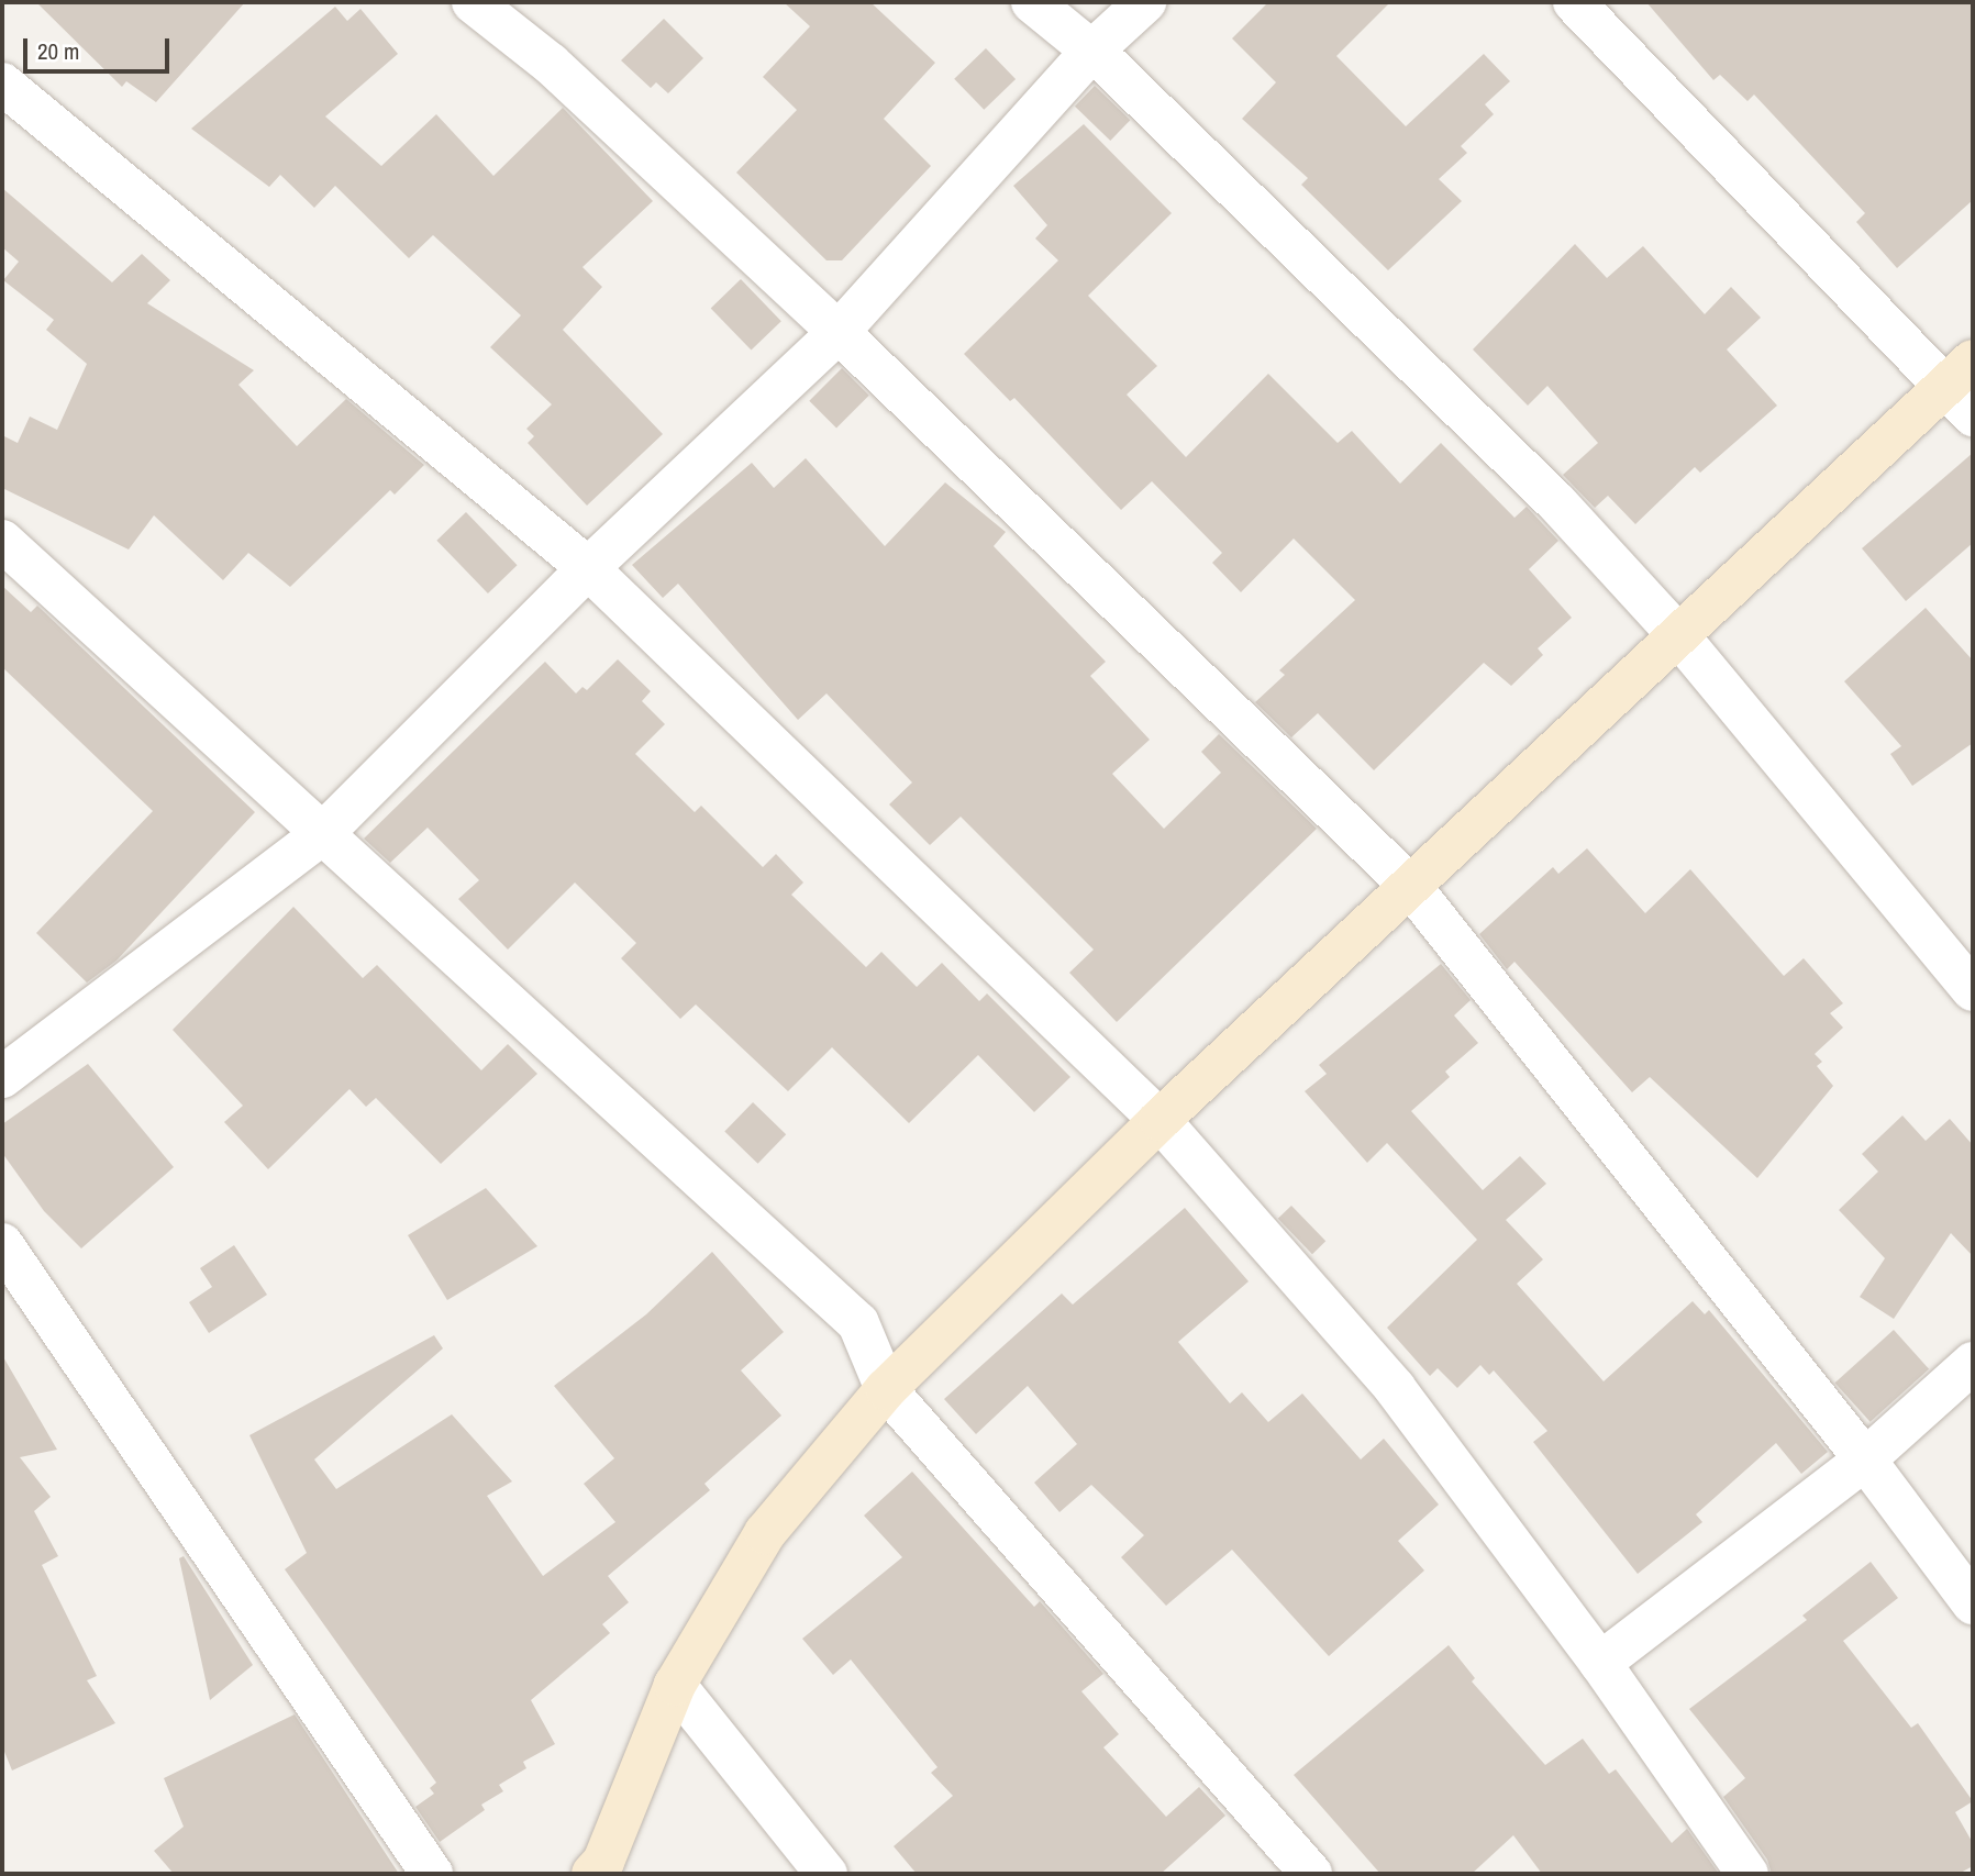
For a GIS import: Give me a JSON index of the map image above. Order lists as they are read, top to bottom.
{
  "scale_bar": "20 m"
}
